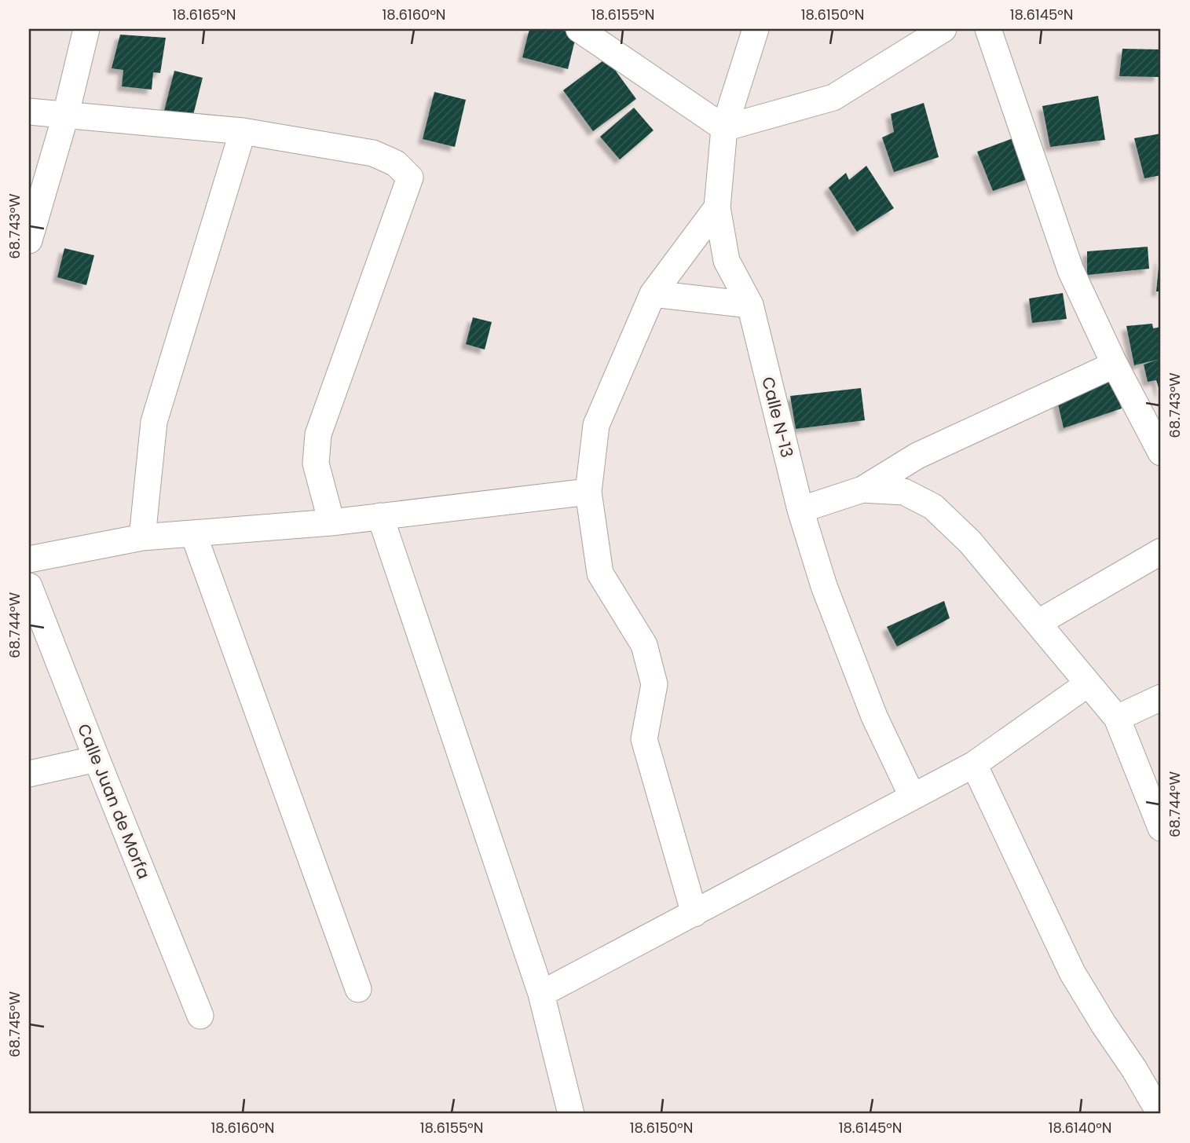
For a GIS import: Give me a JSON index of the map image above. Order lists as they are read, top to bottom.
{
  "streets": {
    "street": ["Calle N-13", "Calle Juan de Morfa"]
  },
  "coordinates": [
    "18.6165°N",
    "18.6160°N",
    "18.6155°N",
    "18.6150°N",
    "18.6145°N",
    "68.743°W",
    "68.744°W",
    "68.745°W",
    "18.6140°N"
  ]
}
